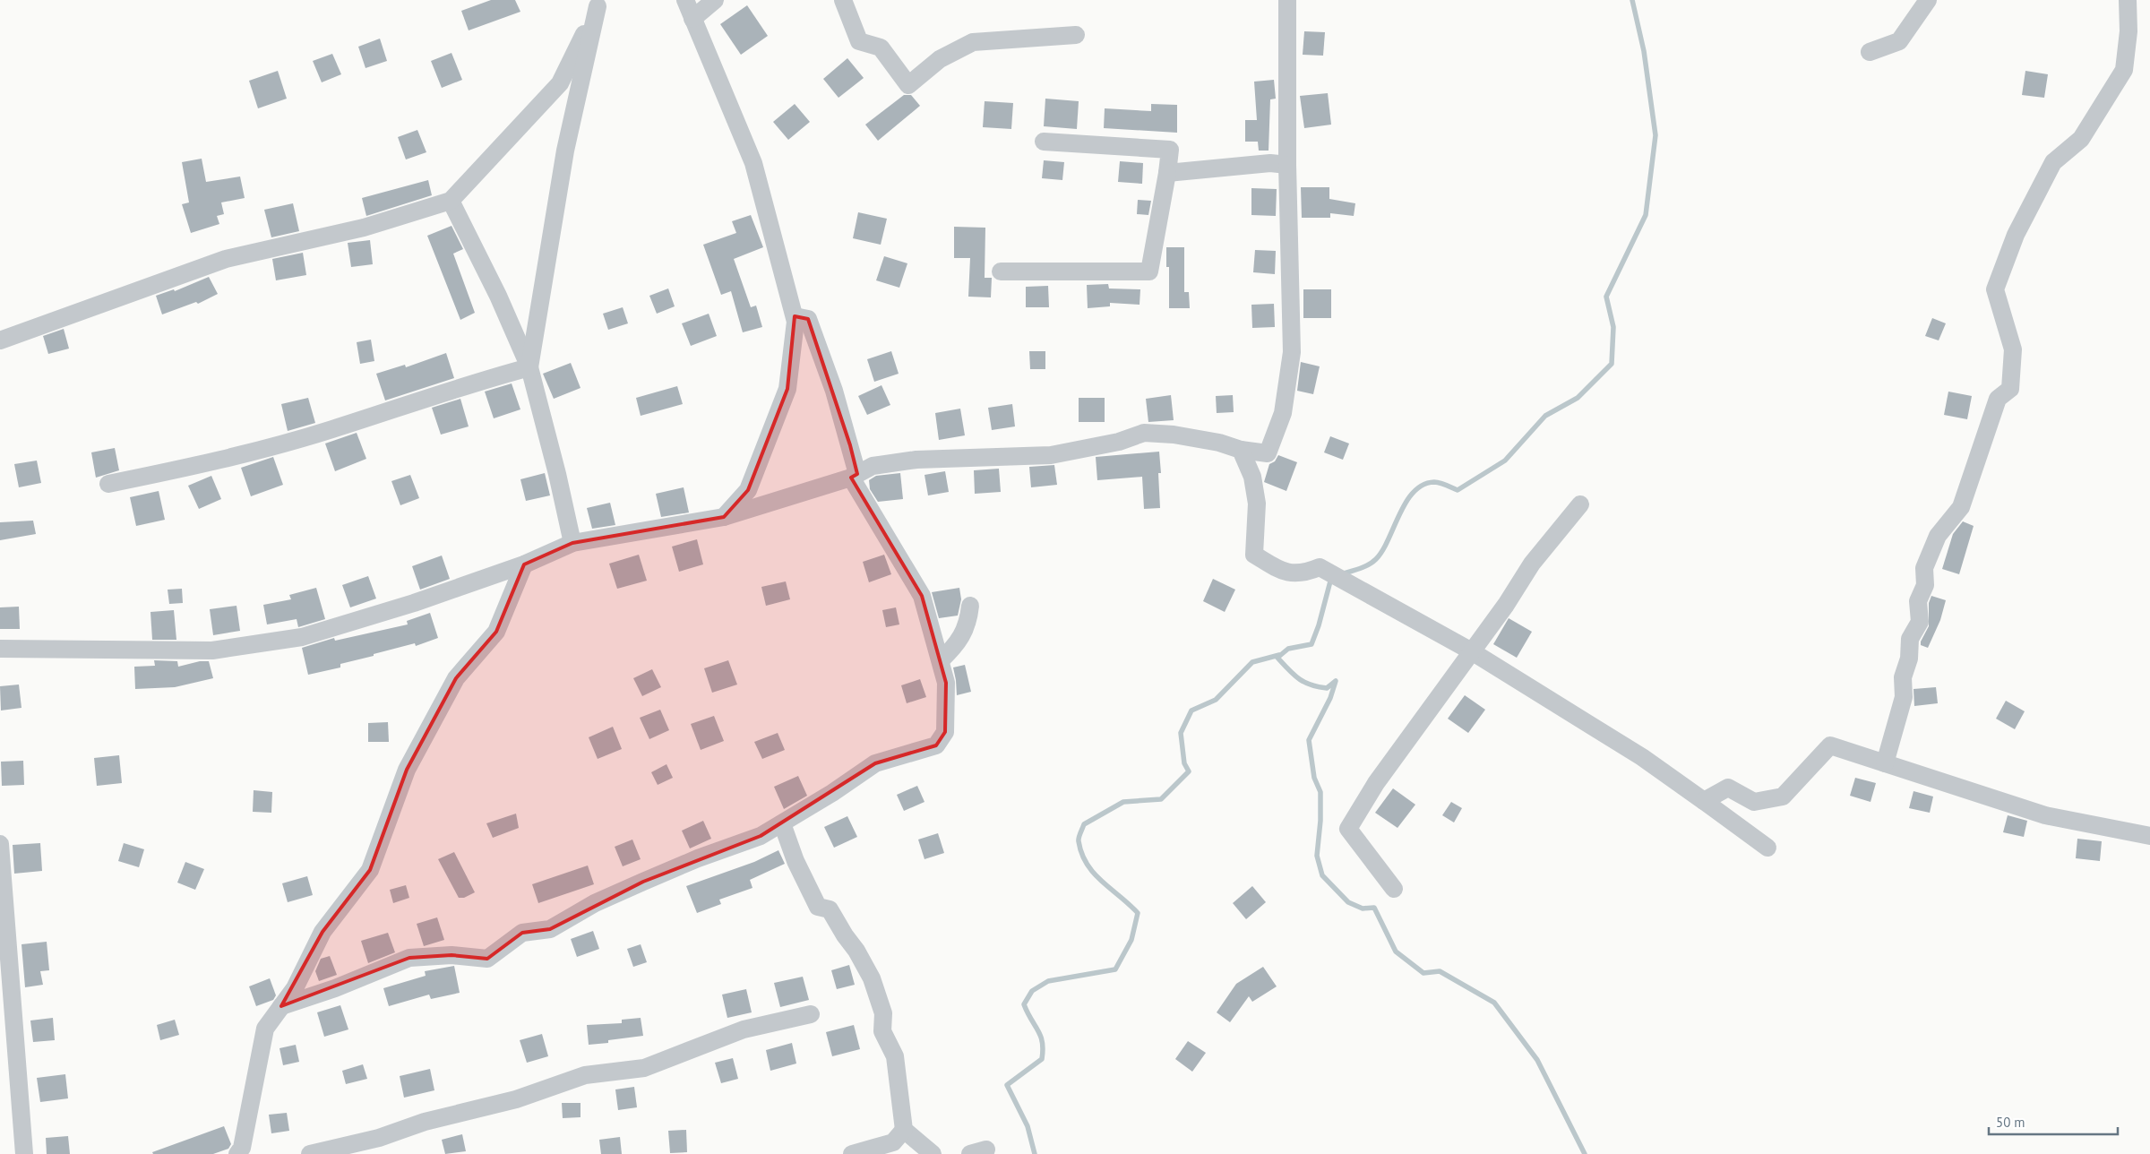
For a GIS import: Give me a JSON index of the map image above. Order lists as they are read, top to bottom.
{
  "scale_bar": "50 m"
}
